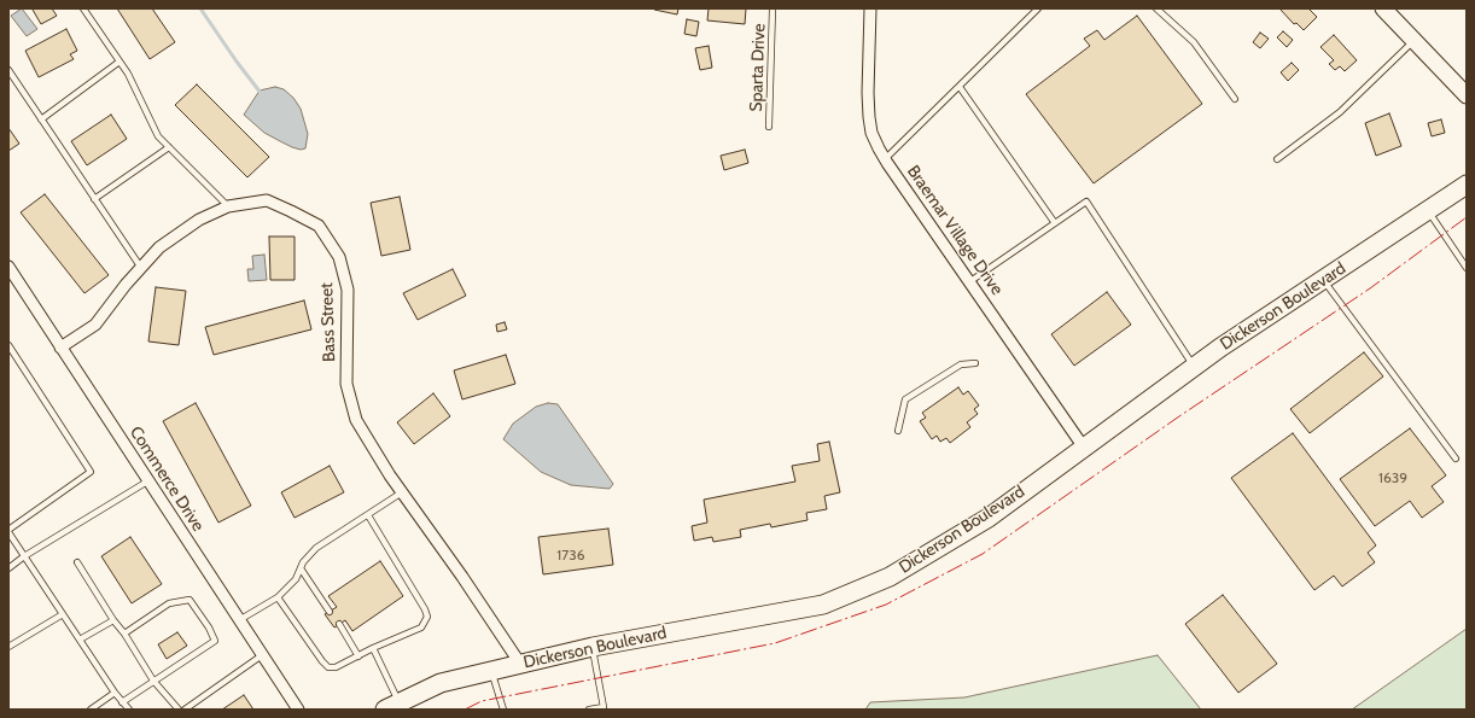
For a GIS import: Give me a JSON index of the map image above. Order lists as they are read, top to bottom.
{
  "streets": {
    "main road": ["Dickerson Boulevard"],
    "street": ["Braemar Village Drive", "Bass Street", "Commerce Drive"],
    "lane": ["Sparta Drive"]
  },
  "crossings": [
    ["Braemar Village Drive", "Dickerson Boulevard"],
    ["Dickerson Boulevard", "Bass Street"],
    ["Bass Street", "Commerce Drive"]
  ],
  "house_numbers": ["1639", "1736"]
}
